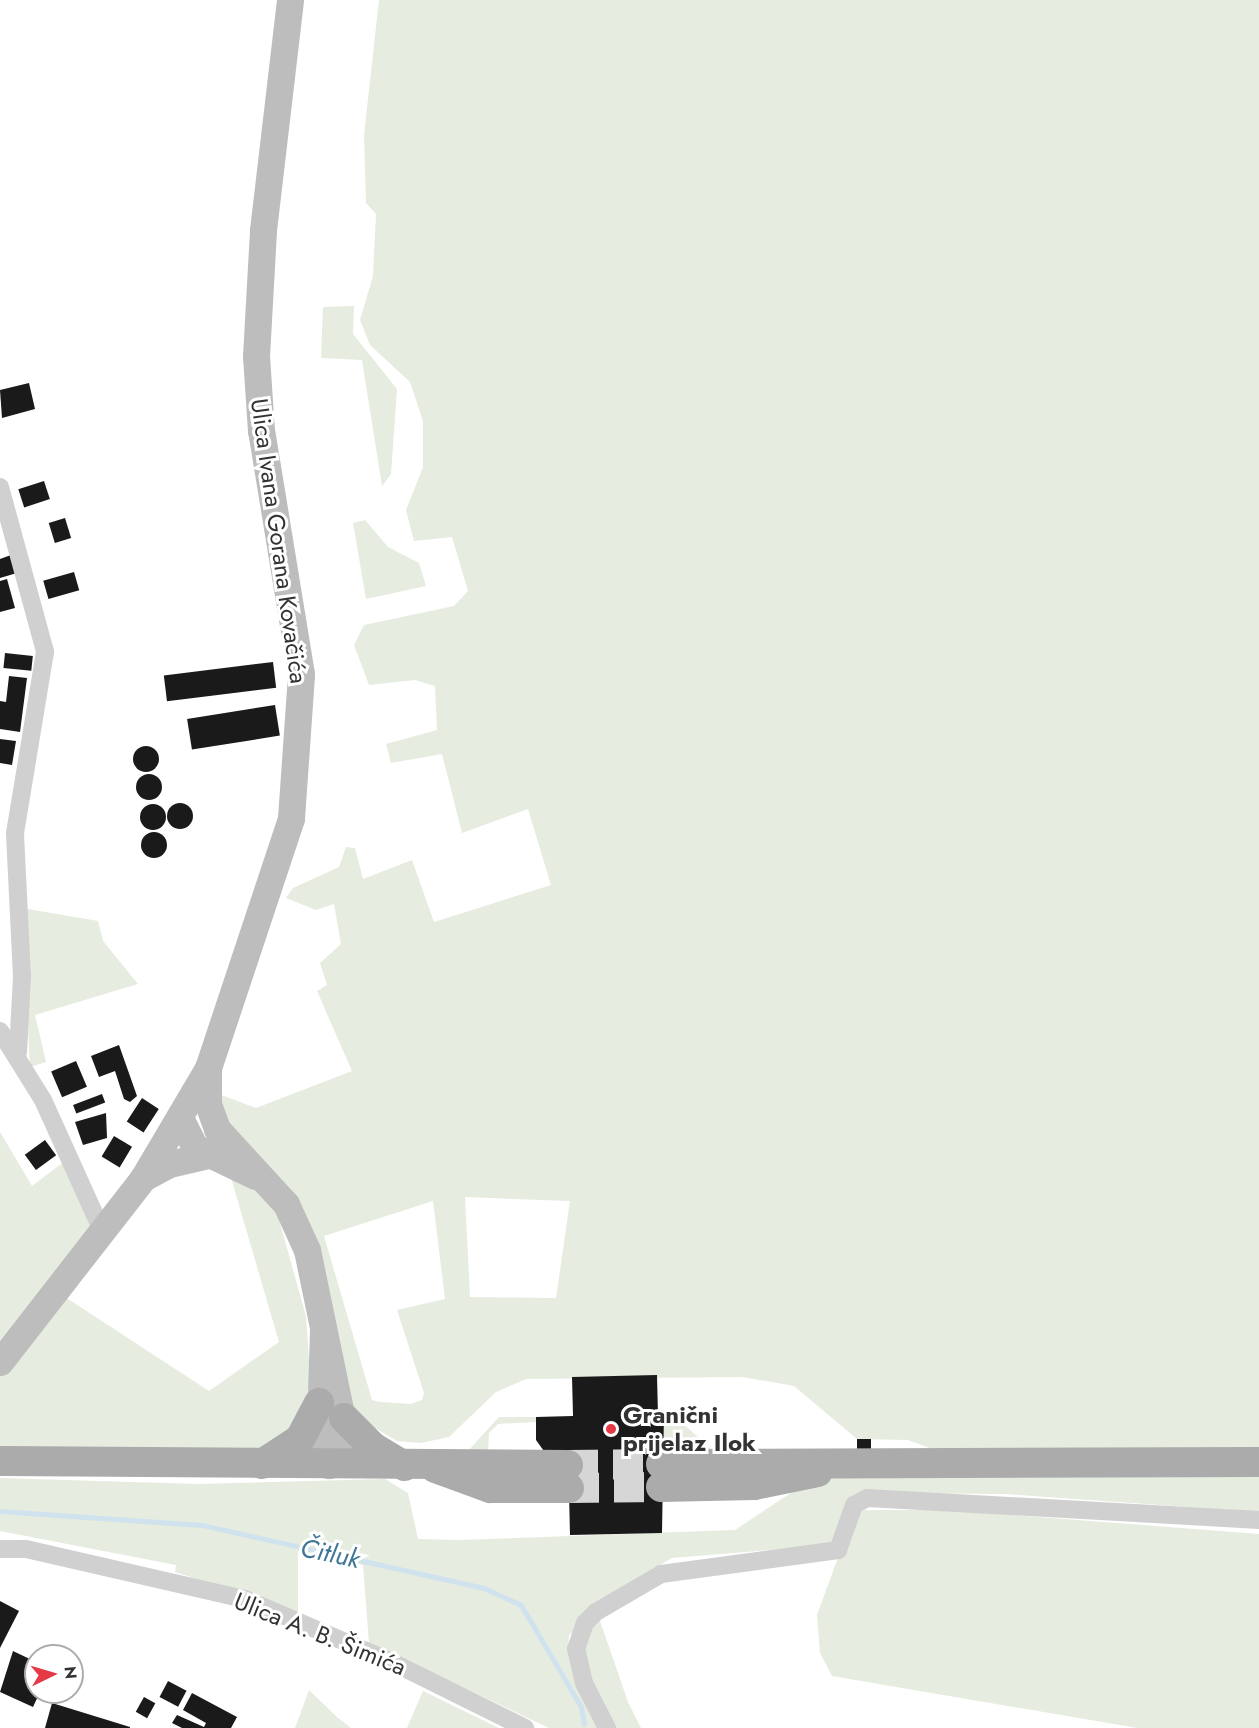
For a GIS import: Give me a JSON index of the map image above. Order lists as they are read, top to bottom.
{
  "streets": {
    "main road": ["Ulica Ivana Gorana Kovačića"],
    "street": ["Ulica A. B. Šimića"]
  },
  "water": ["Čitluk"],
  "places": ["Granični prijelaz Ilok"],
  "north": "right"
}
